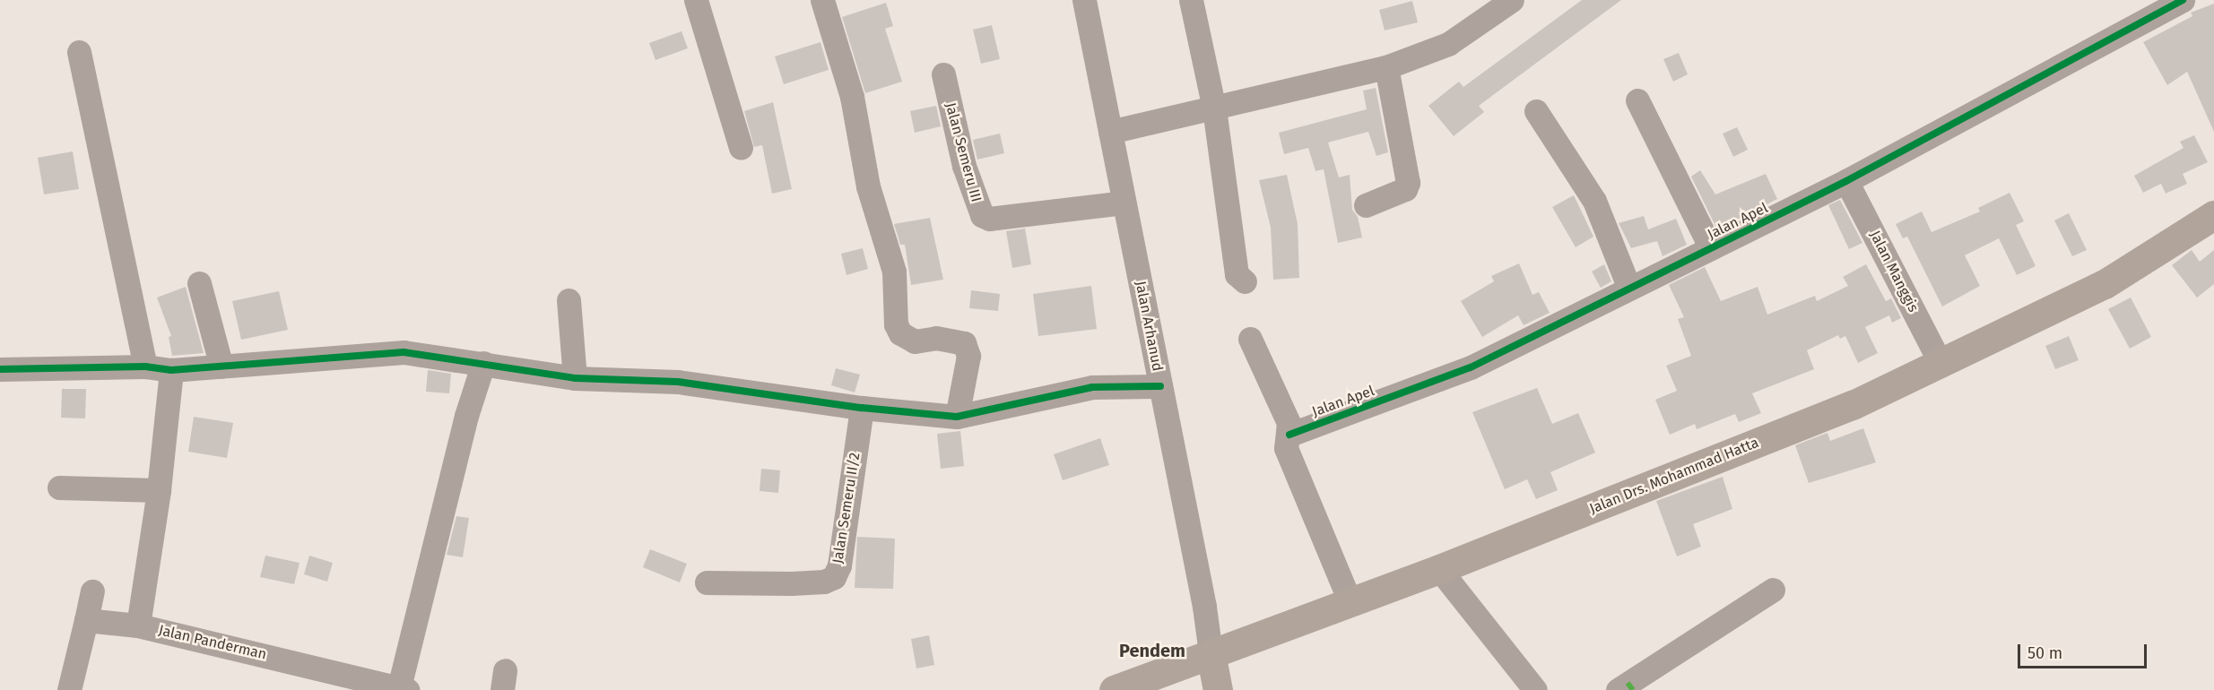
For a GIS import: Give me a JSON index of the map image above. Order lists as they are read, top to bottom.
{
  "streets": {
    "main road": ["Jalan Drs. Mohammad Hatta"],
    "street": [
      "Jalan Semeru III",
      "Jalan Apel",
      "Jalan Manggis",
      "Jalan Arhanud",
      "Jalan Semeru II/2",
      "Jalan Panderman"
    ]
  },
  "crossings": [
    ["Jalan Semeru III", "Jalan Arhanud"],
    ["Jalan Apel", "Jalan Manggis"],
    ["Jalan Manggis", "Jalan Drs. Mohammad Hatta"],
    ["Jalan Arhanud", "Jalan Drs. Mohammad Hatta"]
  ],
  "districts": ["Pendem"],
  "scale_bar": "50 m"
}
